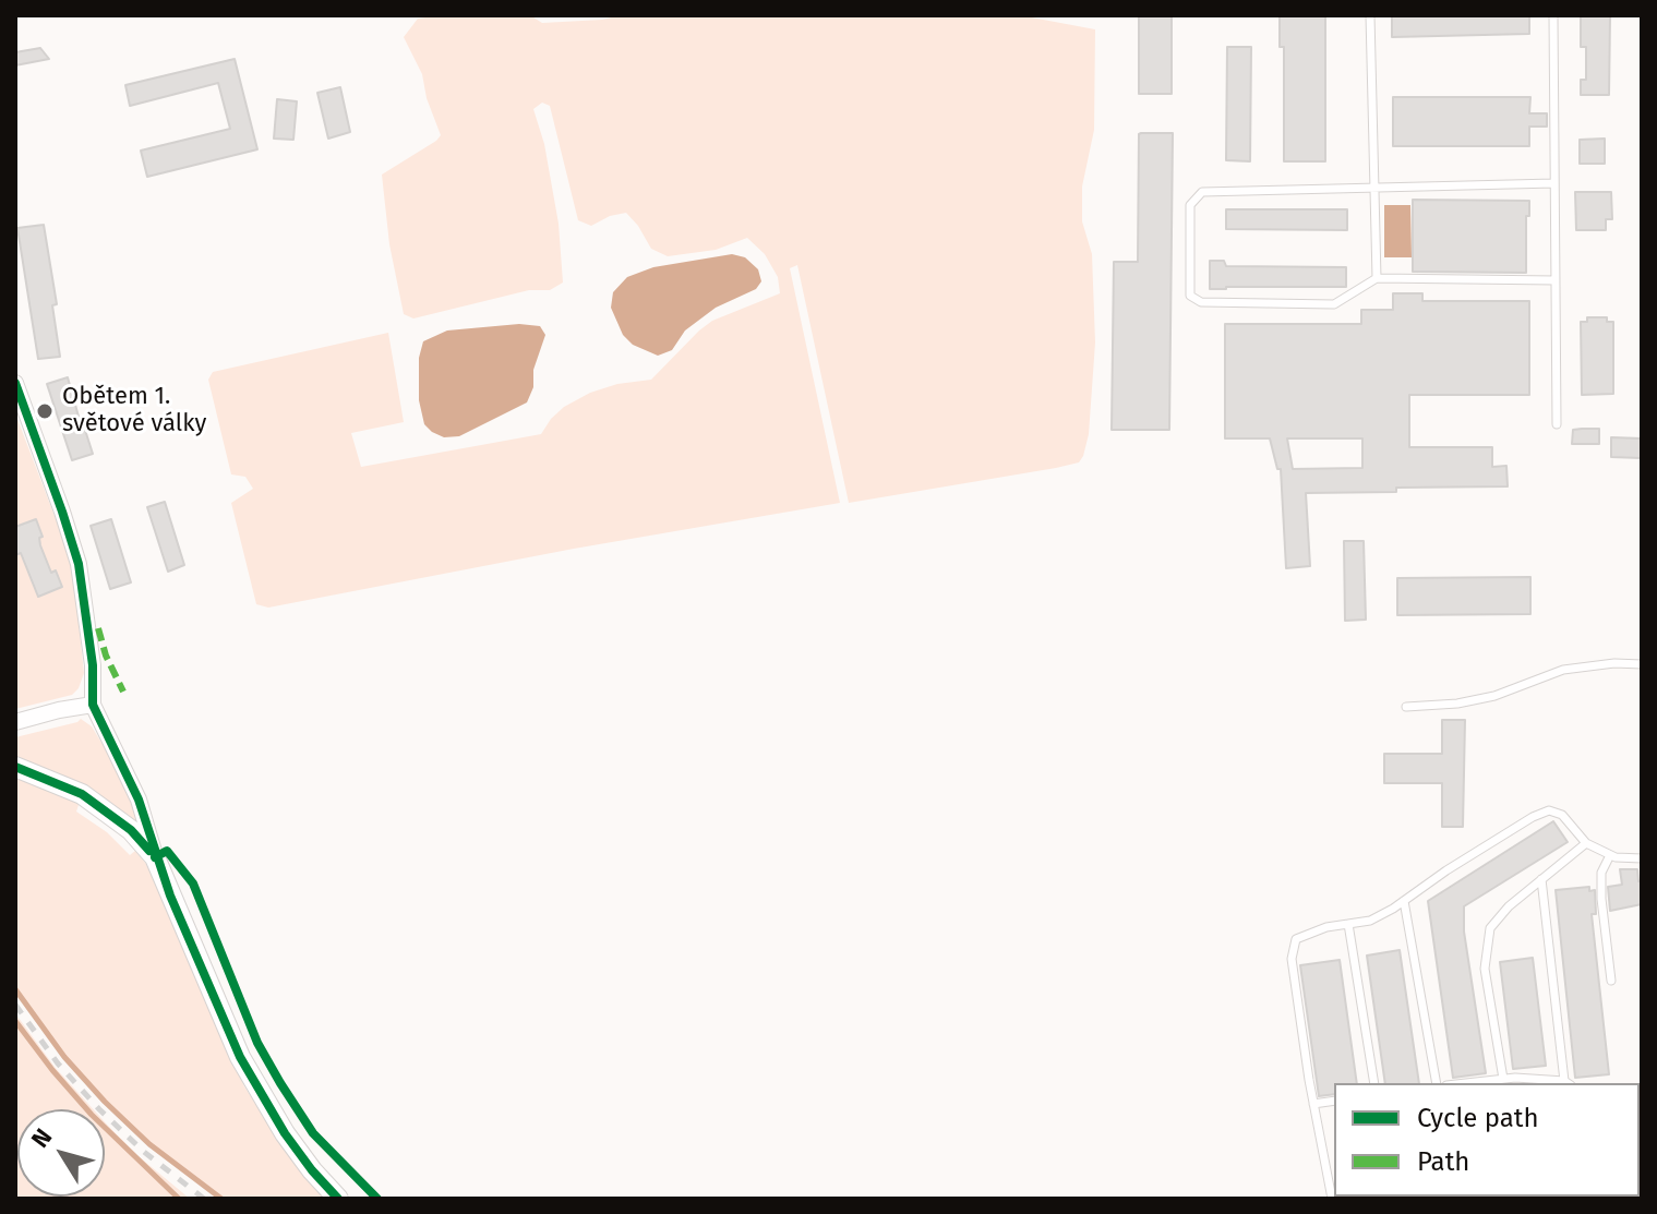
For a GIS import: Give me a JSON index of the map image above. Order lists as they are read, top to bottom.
{
  "places": ["Obětem 1. světové války"],
  "legend": ["Cycle path", "Path"],
  "north": "top left"
}
